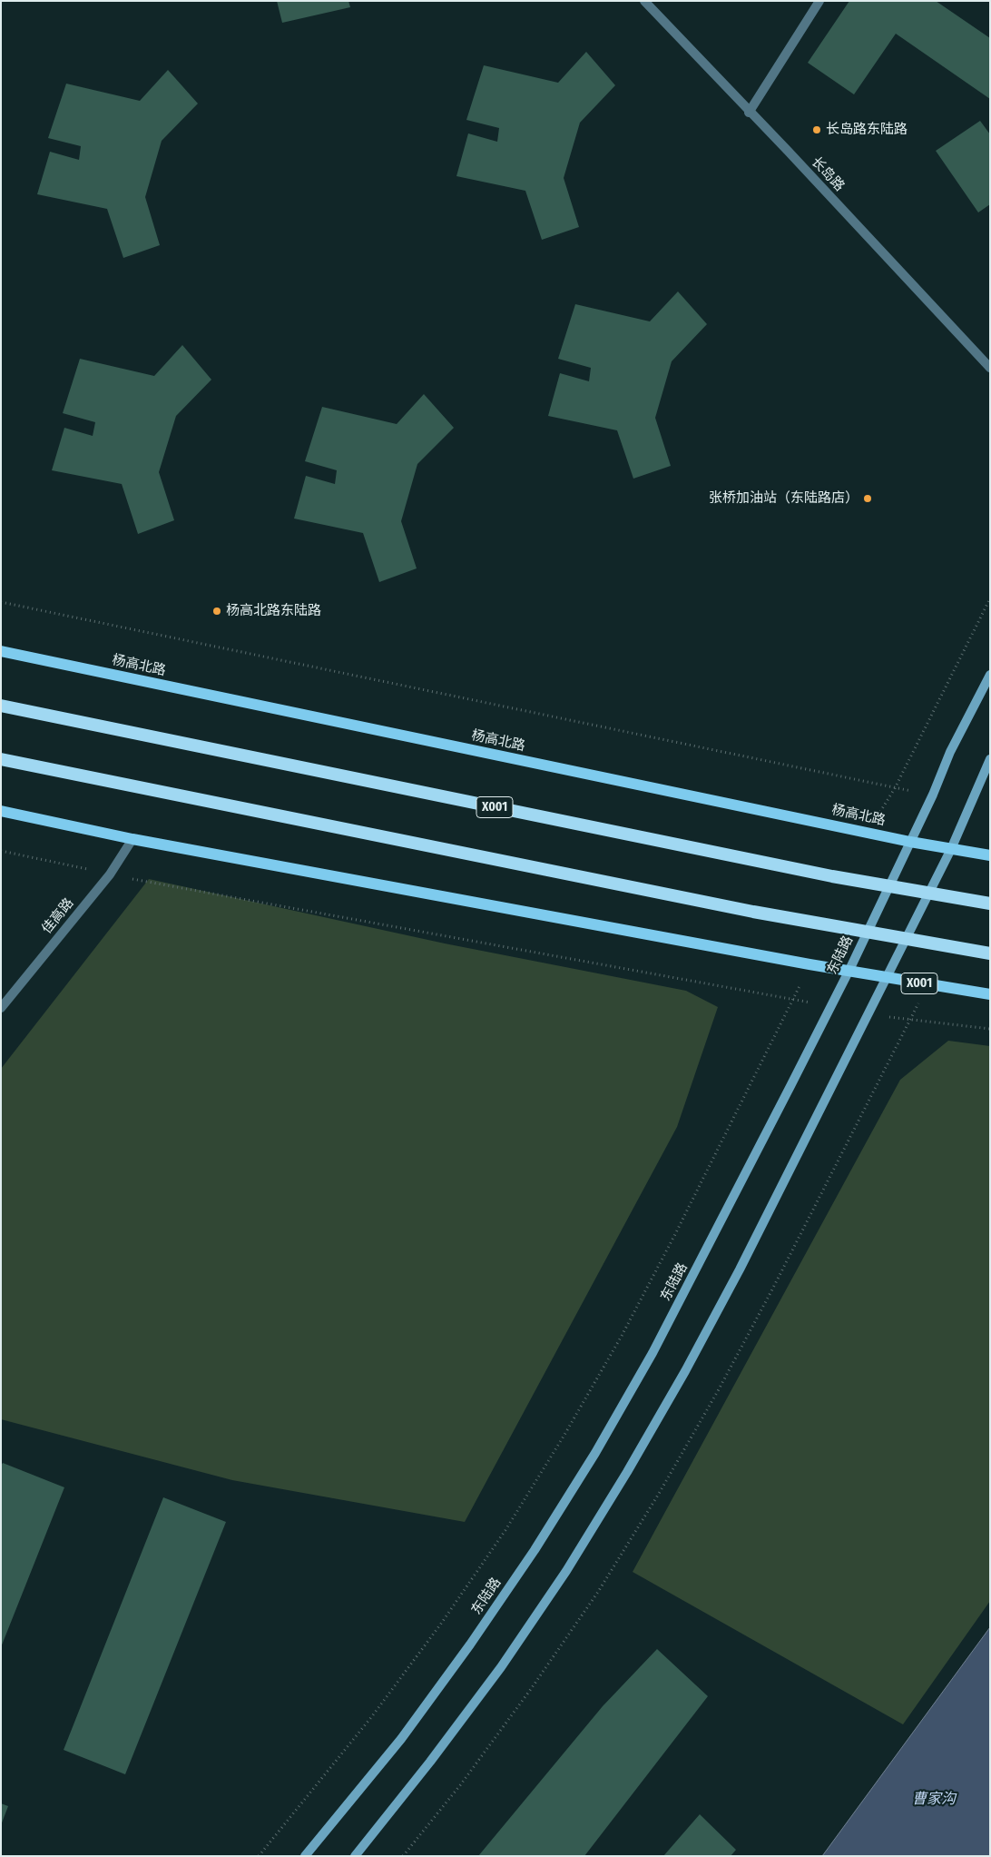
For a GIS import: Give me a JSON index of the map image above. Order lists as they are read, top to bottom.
{
  "streets": {
    "highway": ["X001"],
    "main road": ["杨高北路", "东陆路"],
    "street": ["长岛路", "佳高路"]
  },
  "crossings": [
    ["杨高北路", "东陆路"],
    ["X001", "佳高路"],
    ["X001", "东陆路"]
  ],
  "water": ["曹家沟"],
  "places": ["长岛路东陆路", "张桥加油站（东陆路店）", "杨高北路东陆路"]
}
